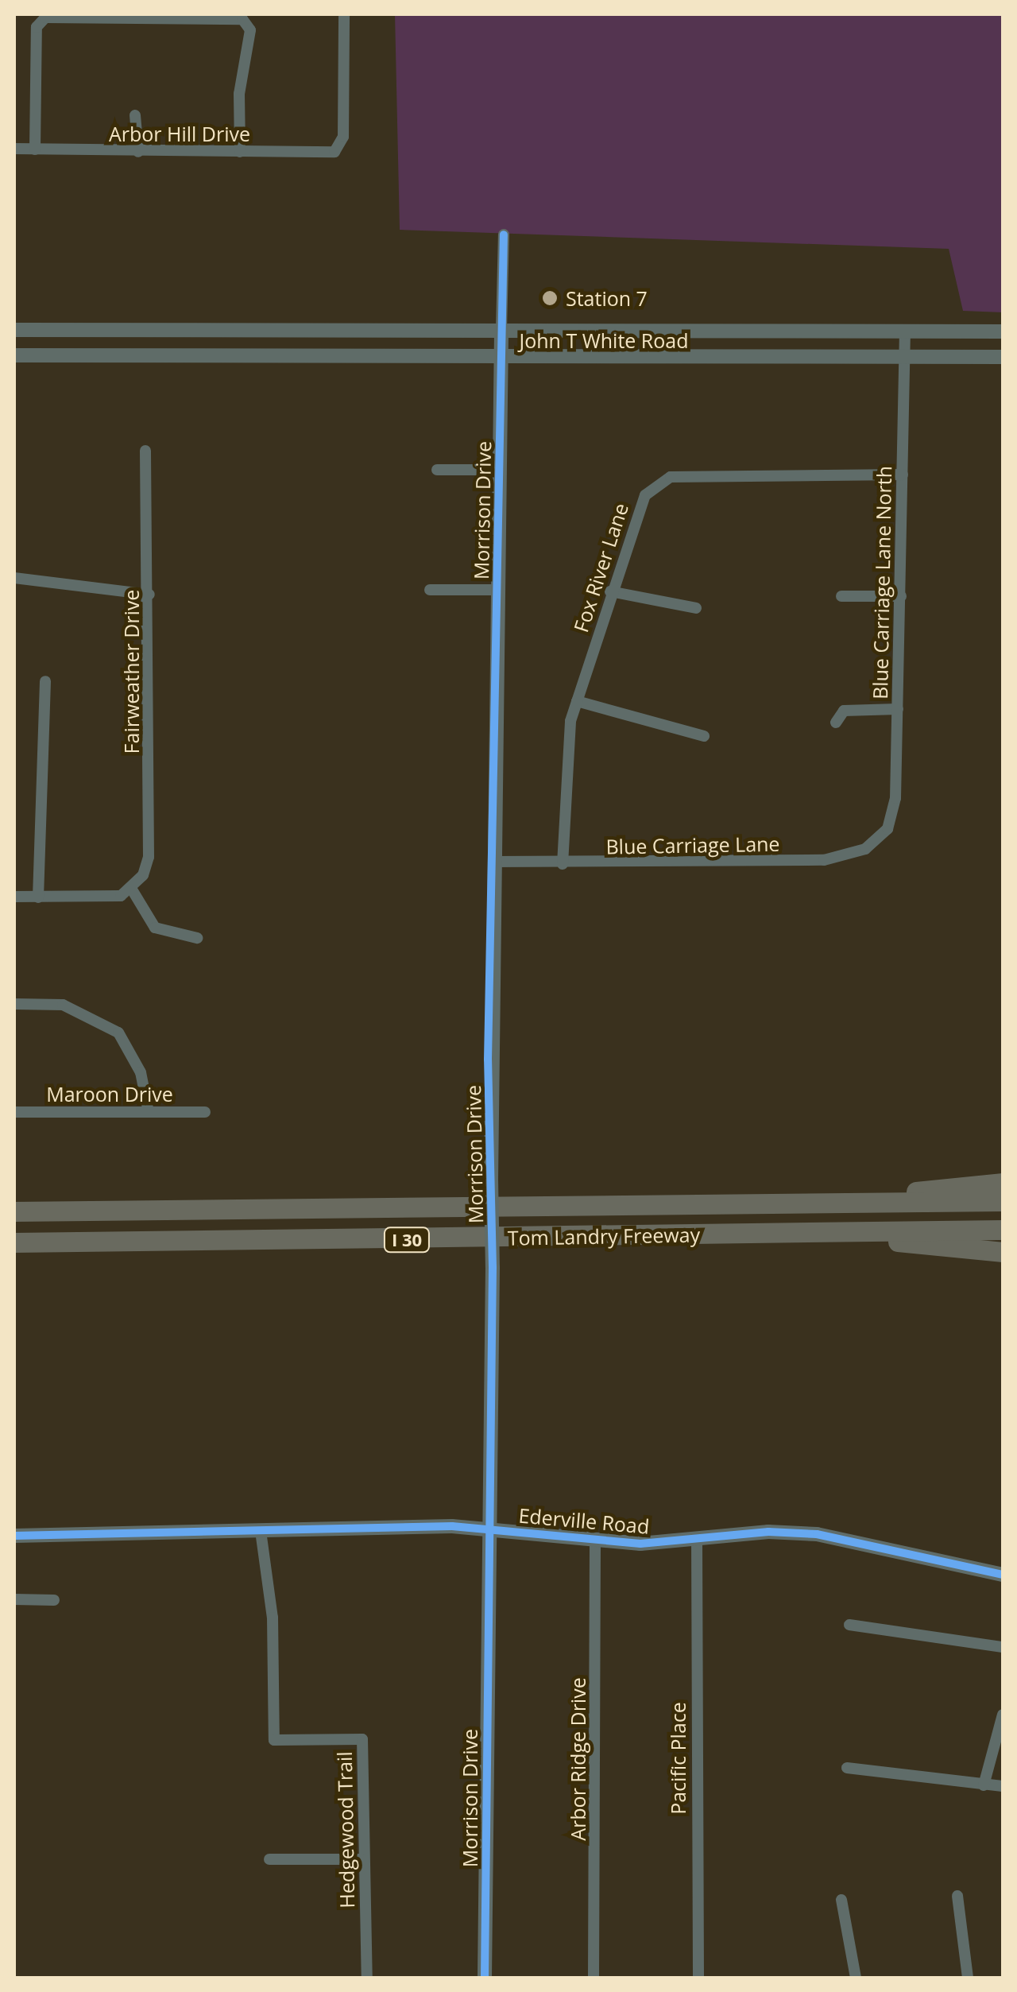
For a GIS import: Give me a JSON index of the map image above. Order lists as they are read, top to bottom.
{
  "streets": {
    "highway": ["Tom Landry Freeway", "I 30"],
    "main road": ["John T White Road"],
    "street": [
      "Arbor Hill Drive",
      "Morrison Drive",
      "Fox River Lane",
      "Blue Carriage Lane North",
      "Fairweather Drive",
      "Blue Carriage Lane",
      "Maroon Drive",
      "Ederville Road",
      "Pacific Place",
      "Arbor Ridge Drive",
      "Hedgewood Trail"
    ]
  },
  "crossings": [
    ["John T White Road", "Morrison Drive"],
    ["John T White Road", "Blue Carriage Lane North"],
    ["Morrison Drive", "Blue Carriage Lane"],
    ["Morrison Drive", "Ederville Road"],
    ["Fox River Lane", "Blue Carriage Lane North"],
    ["Fox River Lane", "Blue Carriage Lane"],
    ["Blue Carriage Lane North", "Blue Carriage Lane"],
    ["Ederville Road", "Pacific Place"],
    ["Ederville Road", "Arbor Ridge Drive"],
    ["Ederville Road", "Hedgewood Trail"]
  ],
  "places": ["Station 7"]
}
